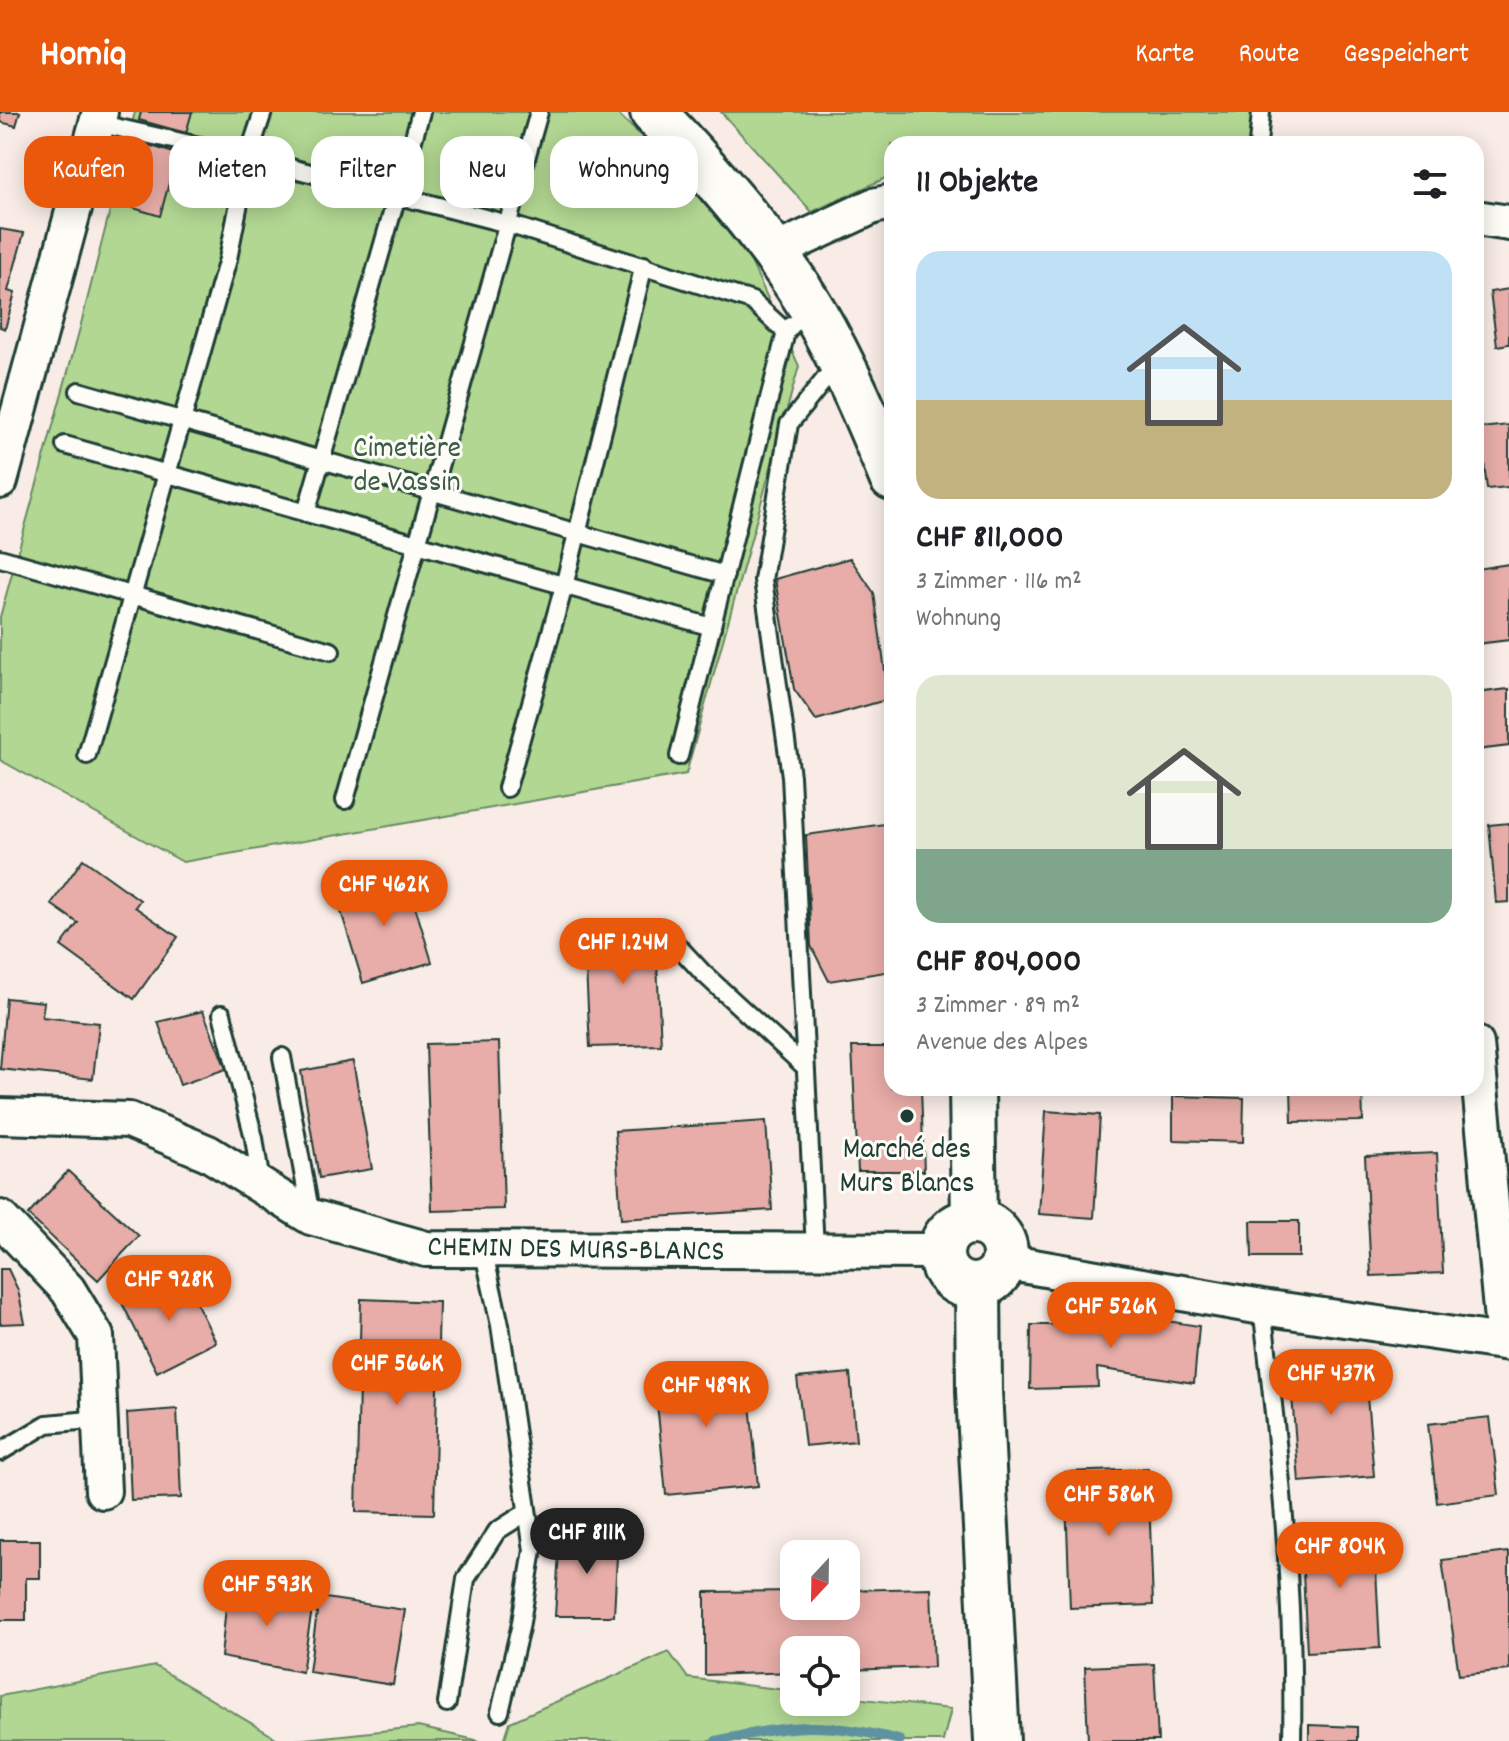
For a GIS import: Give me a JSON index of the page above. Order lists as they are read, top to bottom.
{
  "streets": {
    "street": ["CHEMIN DES MURS-BLANCS"]
  },
  "parks": ["Cimetière de Vassin"],
  "places": ["Marché des Murs Blancs"],
  "north": "bottom",
  "page": {
    "header": "Homiq",
    "nav": ["Karte", "Route", "Gespeichert"],
    "chip": [
      "Kaufen",
      "Mieten",
      "Filter",
      "Neu",
      "Wohnung"
    ],
    "heading": "11 Objekte",
    "list": [
      {
        "name": "CHF 811,000",
        "note": "3 Zimmer · 116 m² · Wohnung"
      },
      {
        "name": "CHF 804,000",
        "note": "3 Zimmer · 89 m² · Avenue des Alpes"
      }
    ],
    "price": [
      "CHF 462K",
      "CHF 1.24M",
      "CHF 928K",
      "CHF 526K",
      "CHF 566K",
      "CHF 437K",
      "CHF 489K",
      "CHF 586K",
      "CHF 811K",
      "CHF 804K",
      "CHF 593K"
    ]
  }
}
